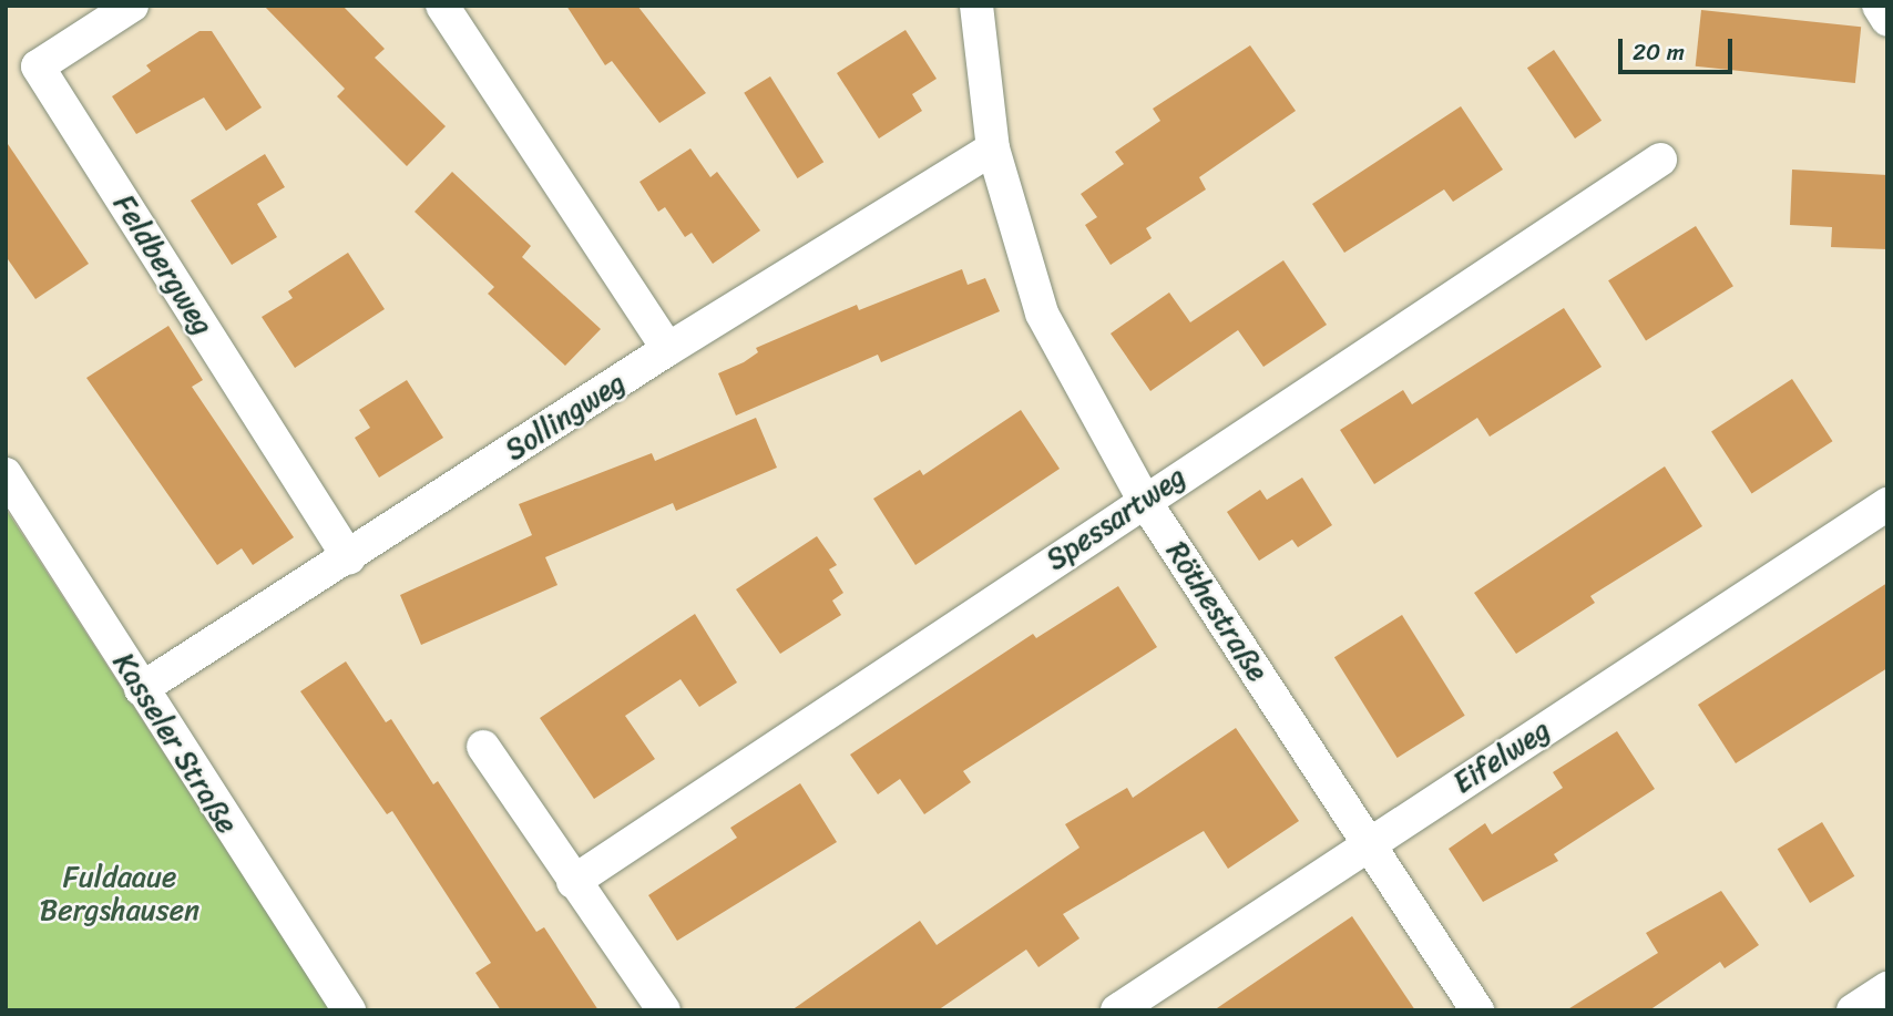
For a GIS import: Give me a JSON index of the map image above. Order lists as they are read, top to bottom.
{
  "streets": {
    "street": [
      "Feldbergweg",
      "Sollingweg",
      "Spessartweg",
      "Röthestraße",
      "Kasseler Straße",
      "Eifelweg"
    ]
  },
  "crossings": [
    ["Feldbergweg", "Sollingweg"],
    ["Sollingweg", "Röthestraße"],
    ["Sollingweg", "Kasseler Straße"],
    ["Spessartweg", "Röthestraße"],
    ["Röthestraße", "Eifelweg"]
  ],
  "parks": ["Fuldaaue Bergshausen"],
  "scale_bar": "20 m"
}
